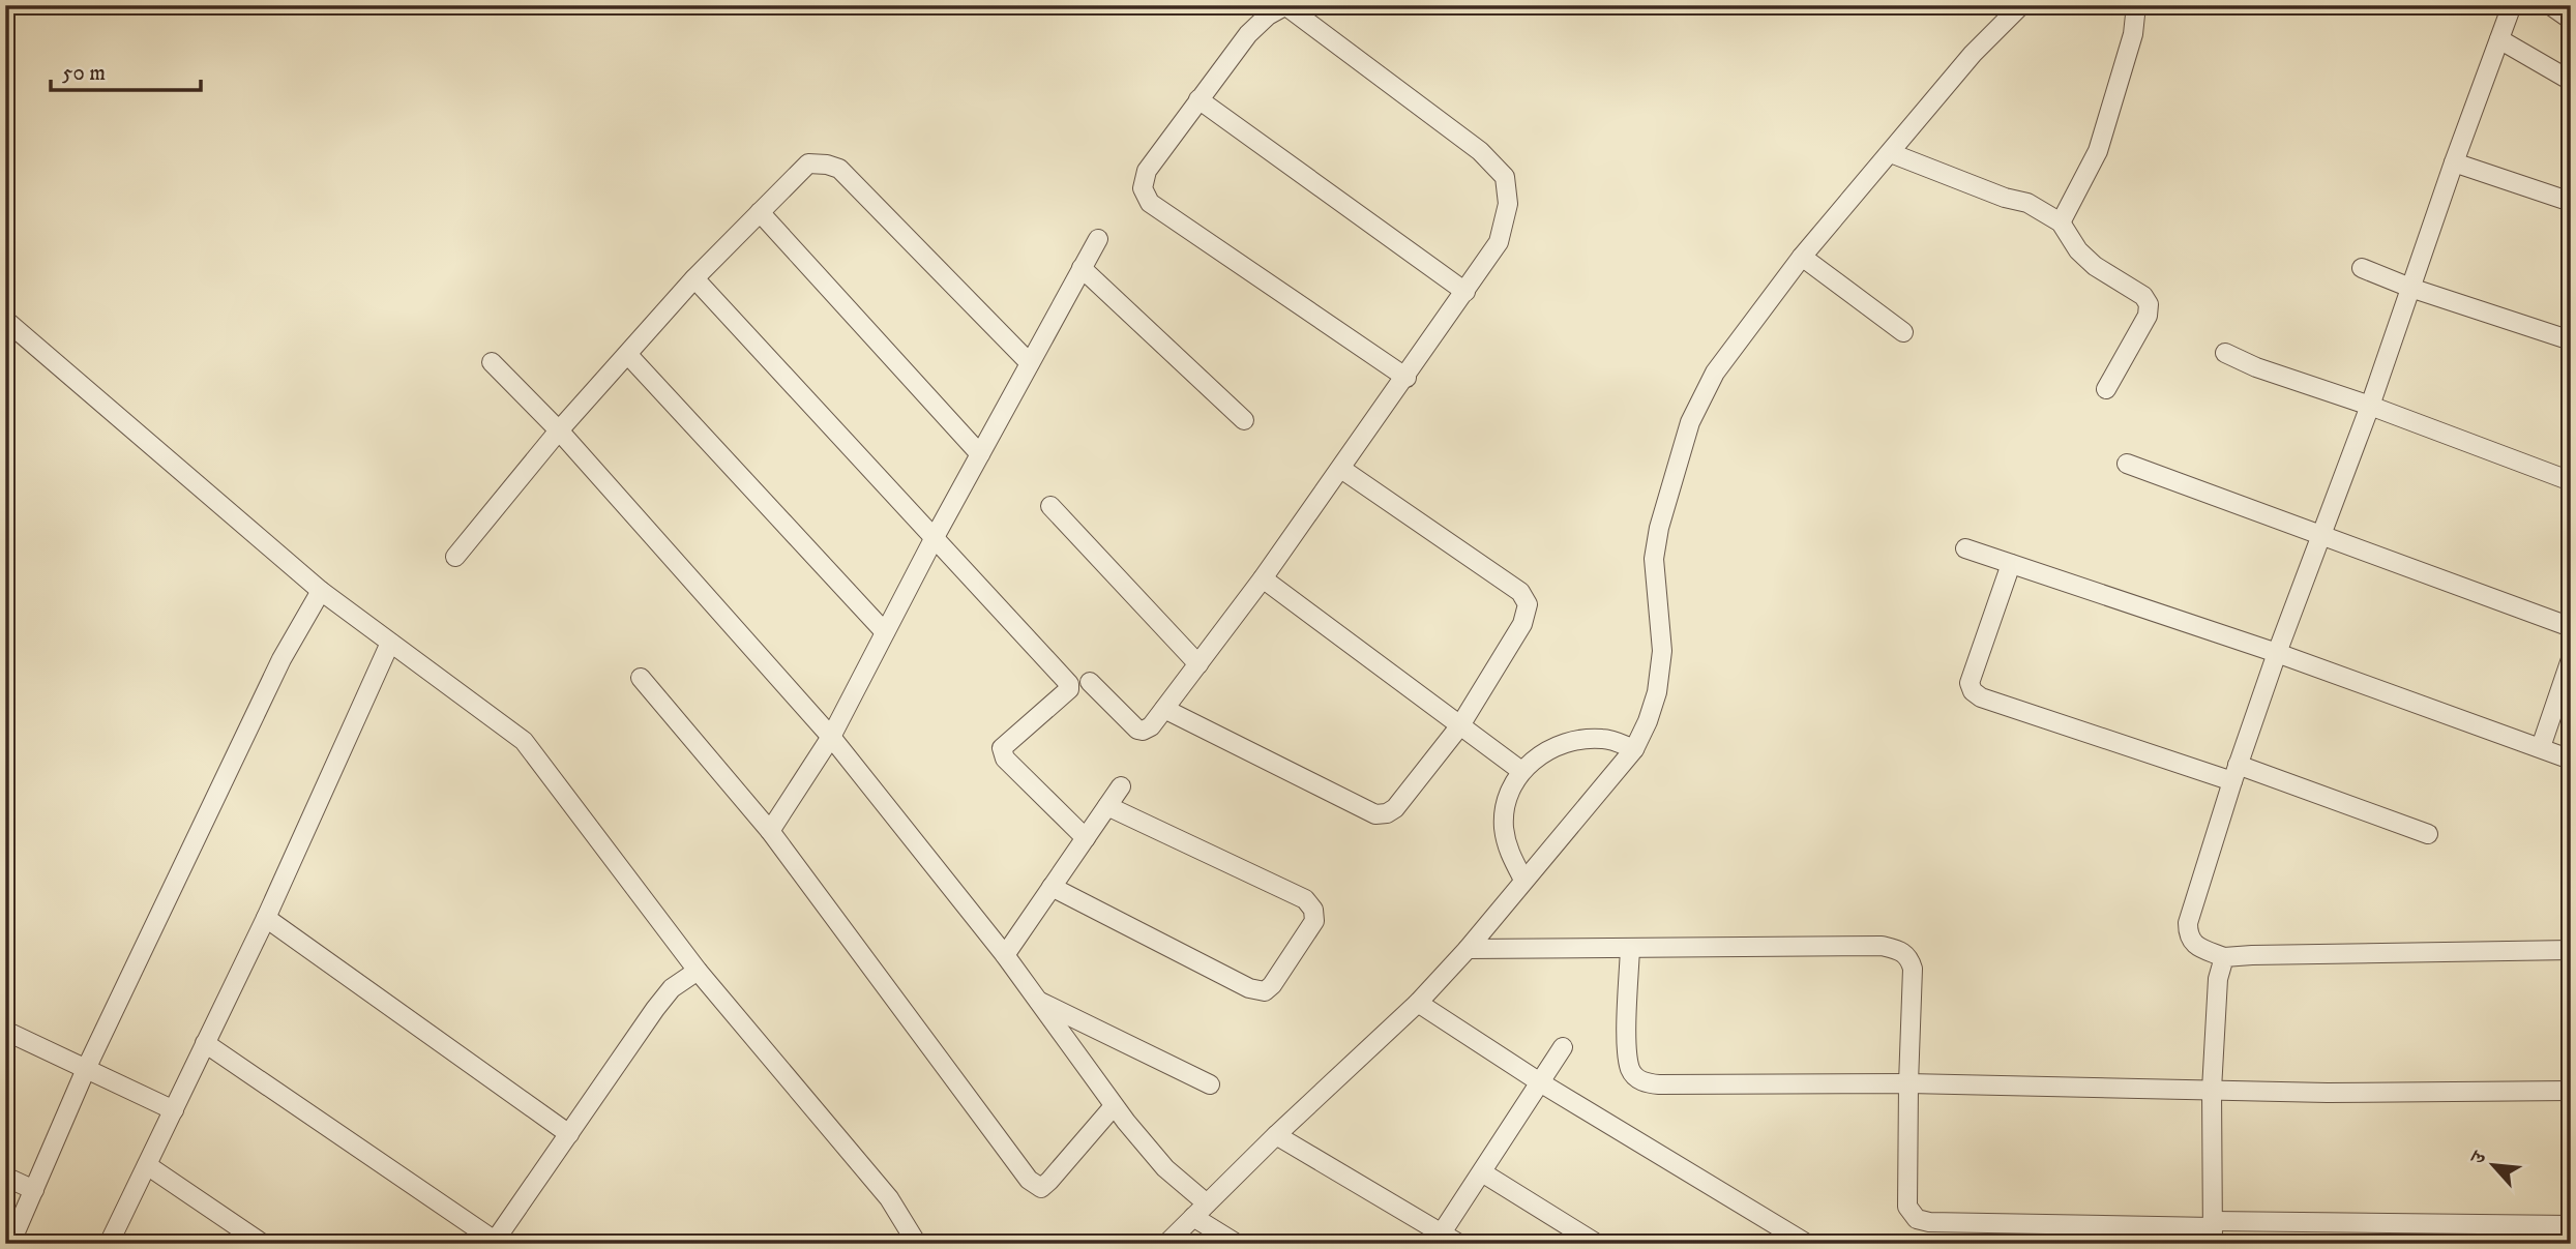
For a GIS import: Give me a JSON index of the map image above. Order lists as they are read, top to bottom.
{
  "scale_bar": "50 m",
  "north": "top left"
}
